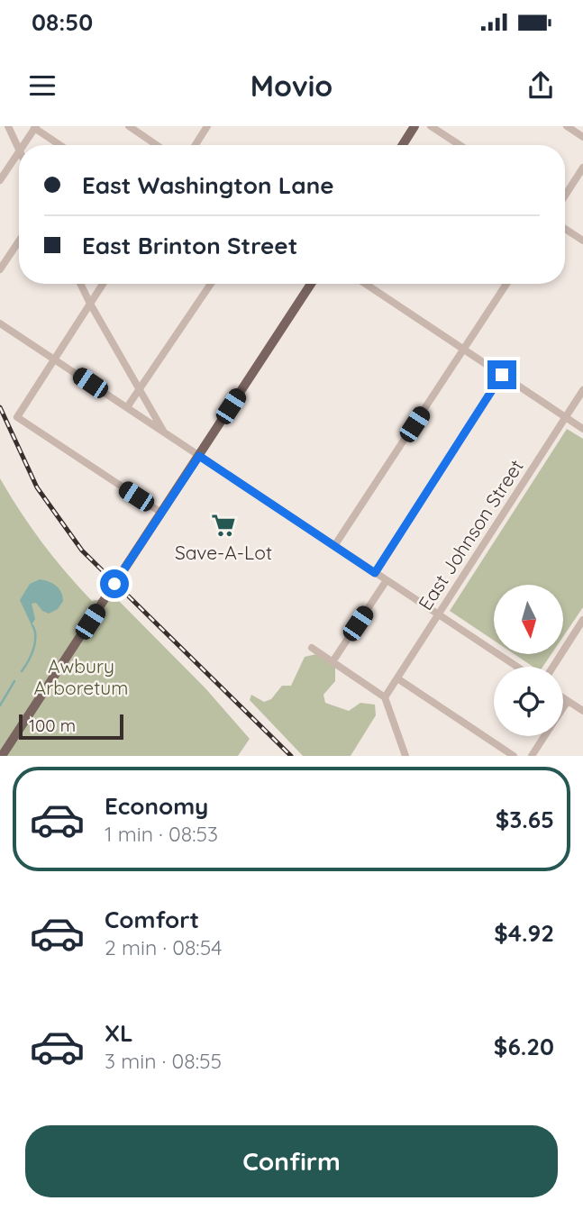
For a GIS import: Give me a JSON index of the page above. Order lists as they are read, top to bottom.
{
  "streets": {
    "street": ["East Johnson Street"]
  },
  "parks": ["Awbury Arboretum"],
  "places": {
    "supermarket": ["Save-A-Lot"]
  },
  "scale_bar": "100 m",
  "north": "bottom",
  "page": {
    "status": "08:50",
    "header": "Movio",
    "banner": ["East Washington Lane", "East Brinton Street"],
    "scale": "100 m",
    "list": [
      {
        "name": "Economy",
        "note": "1 min · 08:53",
        "value": "$3.65"
      },
      {
        "name": "Comfort",
        "note": "2 min · 08:54",
        "value": "$4.92"
      },
      {
        "name": "XL",
        "note": "3 min · 08:55",
        "value": "$6.20"
      }
    ],
    "buttons": "Confirm"
  }
}
